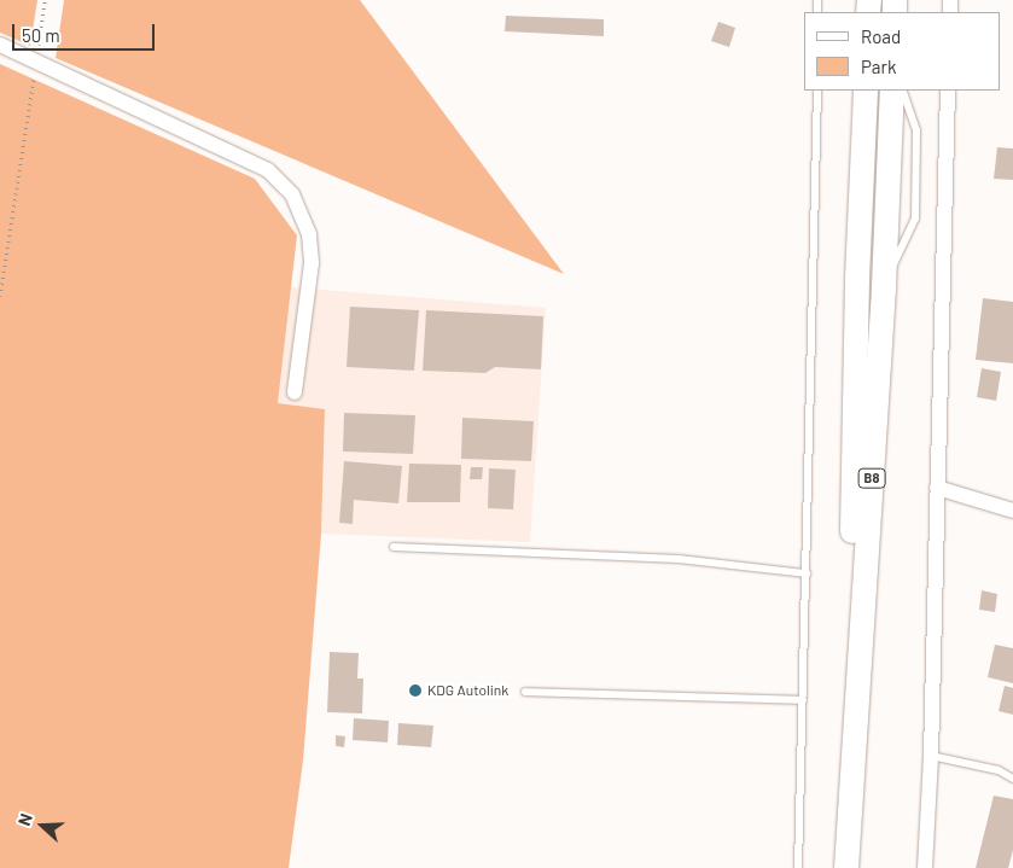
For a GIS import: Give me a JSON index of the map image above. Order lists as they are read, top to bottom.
{
  "streets": {
    "highway": ["B8"]
  },
  "places": ["KDG Autolink"],
  "legend": ["Road", "Park"],
  "scale_bar": "50 m",
  "north": "left"
}
